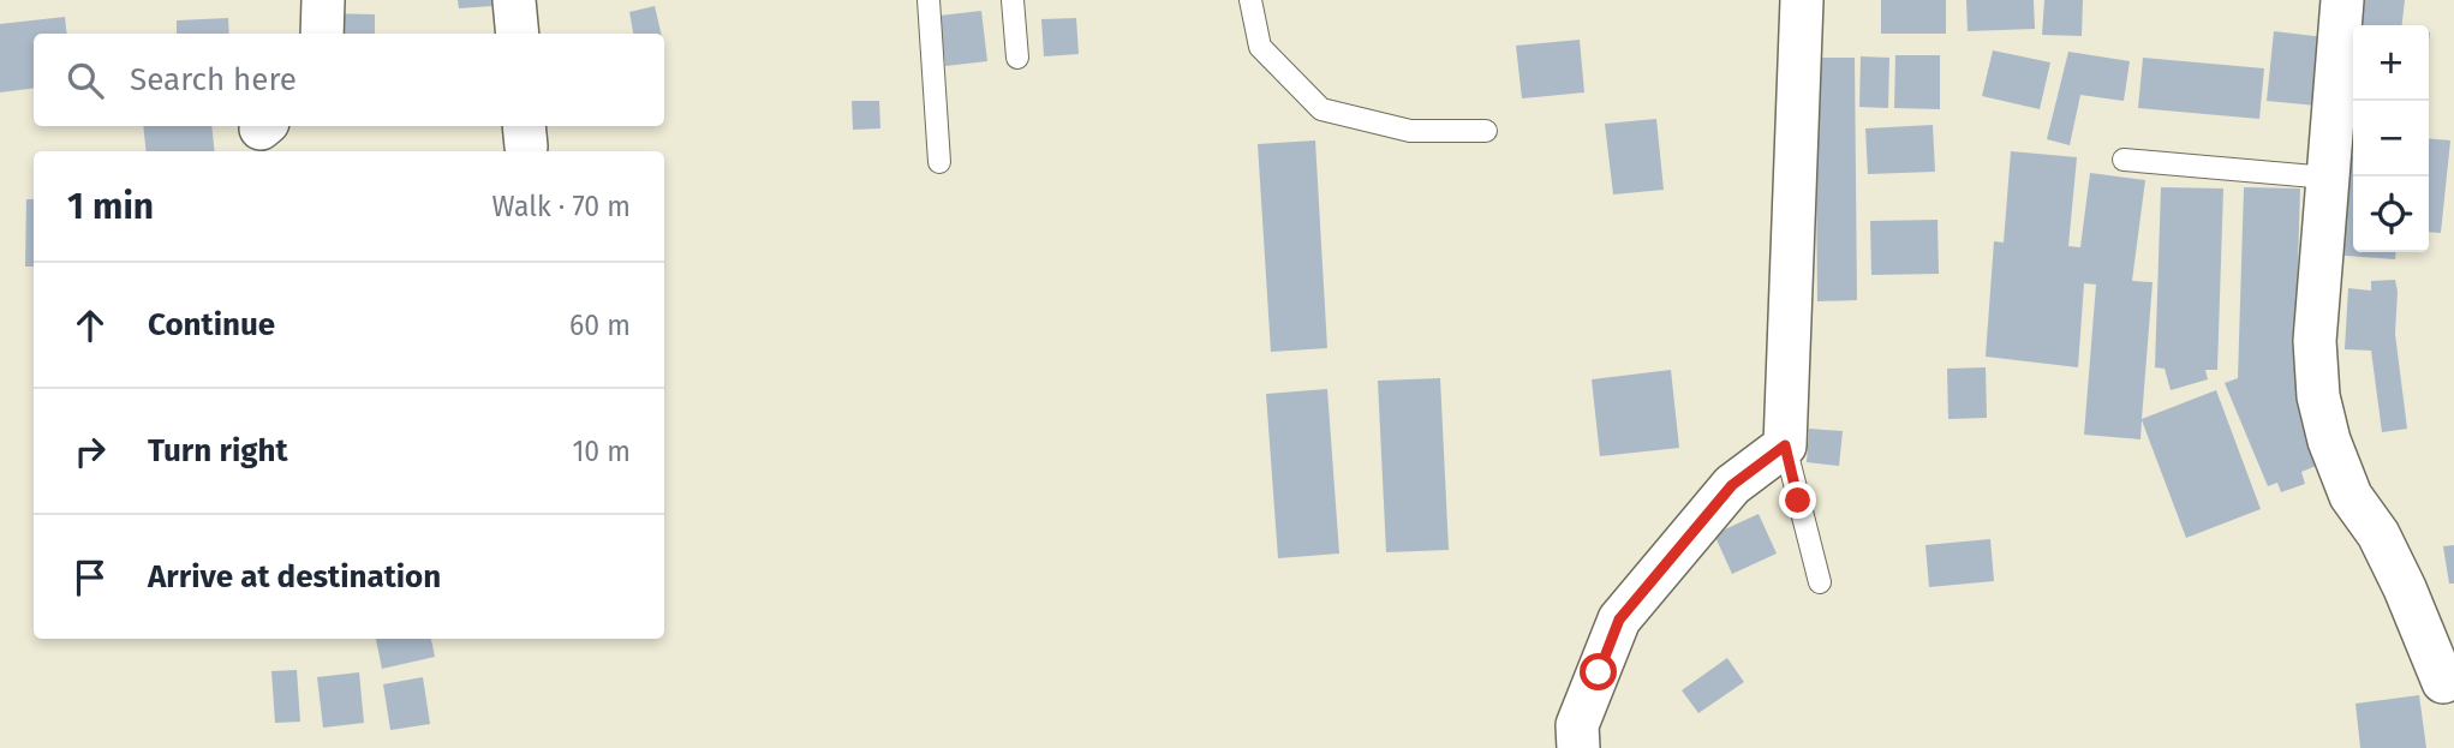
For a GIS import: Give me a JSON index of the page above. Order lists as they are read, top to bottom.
{
  "page": {
    "map_buttons": ["+", "−"],
    "search": "Search here",
    "heading": ["1 min", "Walk · 70 m"],
    "list": [
      ["Continue", "60 m"],
      ["Turn right", "10 m"],
      "Arrive at destination"
    ]
  }
}
